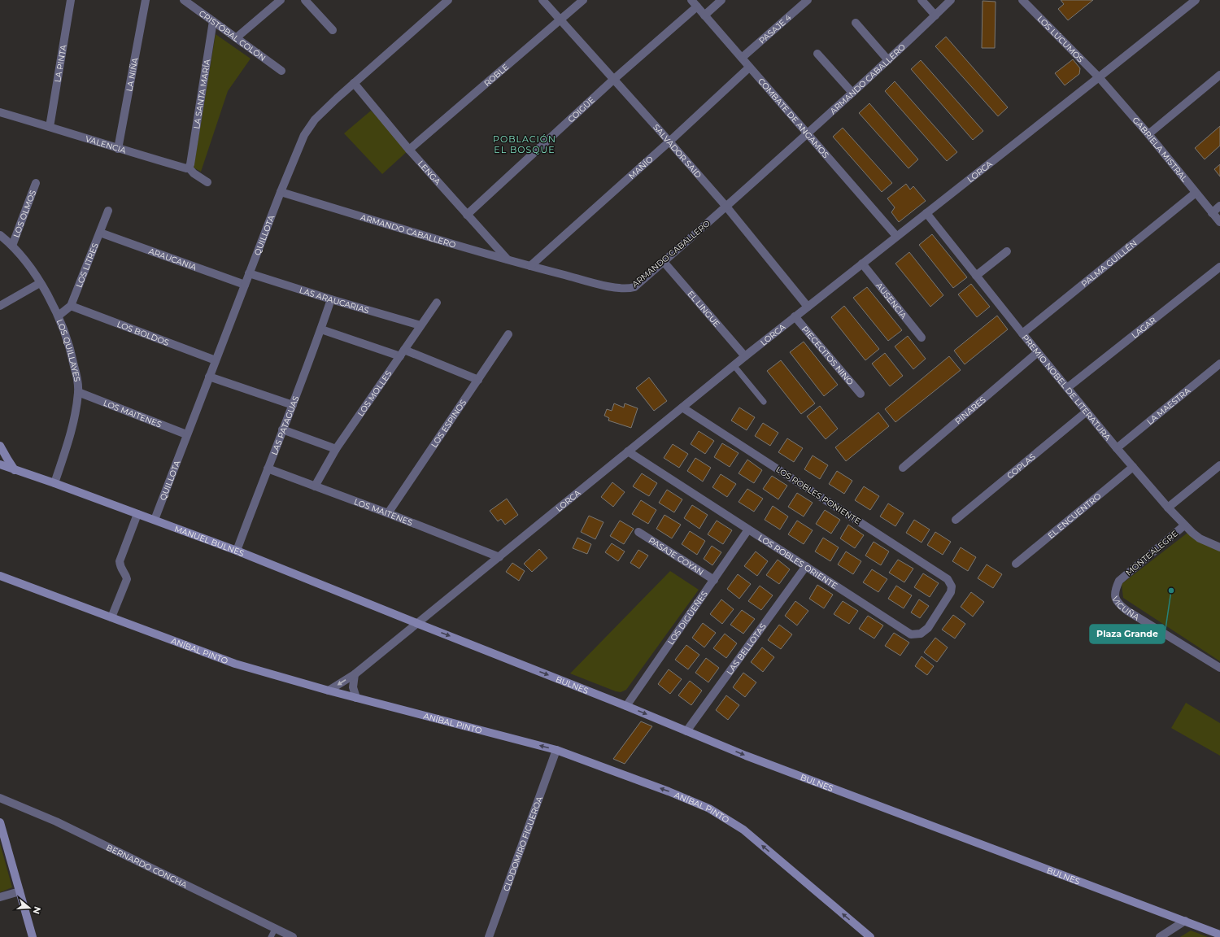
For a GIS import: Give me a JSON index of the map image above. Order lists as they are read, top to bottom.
{
  "streets": {
    "street": [
      "PASAJE 4",
      "CRISTÓBAL COLÓN",
      "LOS LÚCUMOS",
      "LA PINTA",
      "LA NIÑA",
      "ROBLE",
      "ARMANDO CABALLERO",
      "LA SANTA MARÍA",
      "COIGÜE",
      "COMBATE DE ANGAMOS",
      "VALENCIA",
      "GABRIELA MISTRAL",
      "SALVADOR SAID",
      "MAÑÍO",
      "LORCA",
      "LENGA",
      "LOS OLMOS",
      "QUILLOTA",
      "ARAUCANIA",
      "PALMA GUILLÉN",
      "LOS LITRES",
      "LAS ARAUCARIAS",
      "AUSENCIA",
      "EL LINGUE",
      "LAGAR",
      "LOS BOLDOS",
      "LOS QUILLAYES",
      "PIECECITOS NINO",
      "PREMIO NOBEL DE LITERATURA",
      "LOS MOLLES",
      "LA MAESTRA",
      "PINARES",
      "LOS MAITENES",
      "LOS ESPINOS",
      "LAS PATAGUAS",
      "COPLAS",
      "LOS ROBLES PONIENTE",
      "EL ENCUENTRO",
      "MANUEL BULNES",
      "MONTEALEGRE",
      "PASAJE COYAN",
      "LOS ROBLES ORIENTE",
      "VICUÑA",
      "LOS DIGÜEÑES",
      "LAS BELLOTAS",
      "ANÍBAL PINTO",
      "BULNES",
      "CLODOMIRO FIGUEROA",
      "BERNARDO CONCHA"
    ]
  },
  "crossings": [
    ["PASAJE 4", "COMBATE DE ANGAMOS"],
    ["CRISTÓBAL COLÓN", "LA SANTA MARÍA"],
    ["LOS LÚCUMOS", "GABRIELA MISTRAL"],
    ["LOS LÚCUMOS", "LORCA"],
    ["LA PINTA", "VALENCIA"],
    ["LA NIÑA", "VALENCIA"],
    ["ROBLE", "SALVADOR SAID"],
    ["ROBLE", "LENGA"],
    ["ARMANDO CABALLERO", "COMBATE DE ANGAMOS"],
    ["ARMANDO CABALLERO", "SALVADOR SAID"],
    ["ARMANDO CABALLERO", "MAÑÍO"],
    ["ARMANDO CABALLERO", "LENGA"],
    ["ARMANDO CABALLERO", "QUILLOTA"],
    ["ARMANDO CABALLERO", "EL LINGUE"],
    ["LA SANTA MARÍA", "VALENCIA"],
    ["COIGÜE", "COMBATE DE ANGAMOS"],
    ["COIGÜE", "SALVADOR SAID"],
    ["COIGÜE", "LENGA"],
    ["COMBATE DE ANGAMOS", "MAÑÍO"],
    ["COMBATE DE ANGAMOS", "LORCA"],
    ["GABRIELA MISTRAL", "LORCA"],
    ["GABRIELA MISTRAL", "PALMA GUILLÉN"],
    ["SALVADOR SAID", "MAÑÍO"],
    ["SALVADOR SAID", "LORCA"],
    ["LORCA", "AUSENCIA"],
    ["LORCA", "EL LINGUE"],
    ["LORCA", "PIECECITOS NINO"],
    ["LORCA", "PREMIO NOBEL DE LITERATURA"],
    ["LORCA", "LOS MAITENES"],
    ["LORCA", "LOS ROBLES PONIENTE"],
    ["LORCA", "MANUEL BULNES"],
    ["LORCA", "LOS ROBLES ORIENTE"],
    ["LORCA", "ANÍBAL PINTO"],
    ["LORCA", "BULNES"],
    ["LENGA", "QUILLOTA"],
    ["LOS OLMOS", "LOS QUILLAYES"],
    ["QUILLOTA", "ARAUCANIA"],
    ["QUILLOTA", "LAS ARAUCARIAS"],
    ["QUILLOTA", "LOS BOLDOS"],
    ["QUILLOTA", "LOS MAITENES"],
    ["QUILLOTA", "MANUEL BULNES"],
    ["ARAUCANIA", "LOS LITRES"],
    ["PALMA GUILLÉN", "PREMIO NOBEL DE LITERATURA"],
    ["LOS LITRES", "LOS BOLDOS"],
    ["LOS LITRES", "LOS QUILLAYES"],
    ["LAS ARAUCARIAS", "LOS MOLLES"],
    ["LAS ARAUCARIAS", "LAS PATAGUAS"],
    ["LAGAR", "PREMIO NOBEL DE LITERATURA"],
    ["LOS QUILLAYES", "LOS MAITENES"],
    ["LOS QUILLAYES", "MANUEL BULNES"],
    ["PREMIO NOBEL DE LITERATURA", "LA MAESTRA"],
    ["PREMIO NOBEL DE LITERATURA", "PINARES"],
    ["PREMIO NOBEL DE LITERATURA", "COPLAS"],
    ["PREMIO NOBEL DE LITERATURA", "EL ENCUENTRO"],
    ["PREMIO NOBEL DE LITERATURA", "MONTEALEGRE"],
    ["LOS MOLLES", "LOS MAITENES"],
    ["LOS MAITENES", "LOS ESPINOS"],
    ["LOS MAITENES", "LAS PATAGUAS"],
    ["LAS PATAGUAS", "MANUEL BULNES"],
    ["LOS ROBLES PONIENTE", "LOS ROBLES ORIENTE"],
    ["MANUEL BULNES", "BULNES"],
    ["MONTEALEGRE", "VICUÑA"],
    ["PASAJE COYAN", "LOS DIGÜEÑES"],
    ["LOS ROBLES ORIENTE", "LOS DIGÜEÑES"],
    ["LOS ROBLES ORIENTE", "LAS BELLOTAS"],
    ["LOS DIGÜEÑES", "BULNES"],
    ["LAS BELLOTAS", "BULNES"],
    ["ANÍBAL PINTO", "CLODOMIRO FIGUEROA"]
  ],
  "one_way": ["ANÍBAL PINTO", "BULNES"],
  "districts": ["POBLACIÓN EL BOSQUE"],
  "places": ["Plaza Grande"],
  "north": "right"
}
